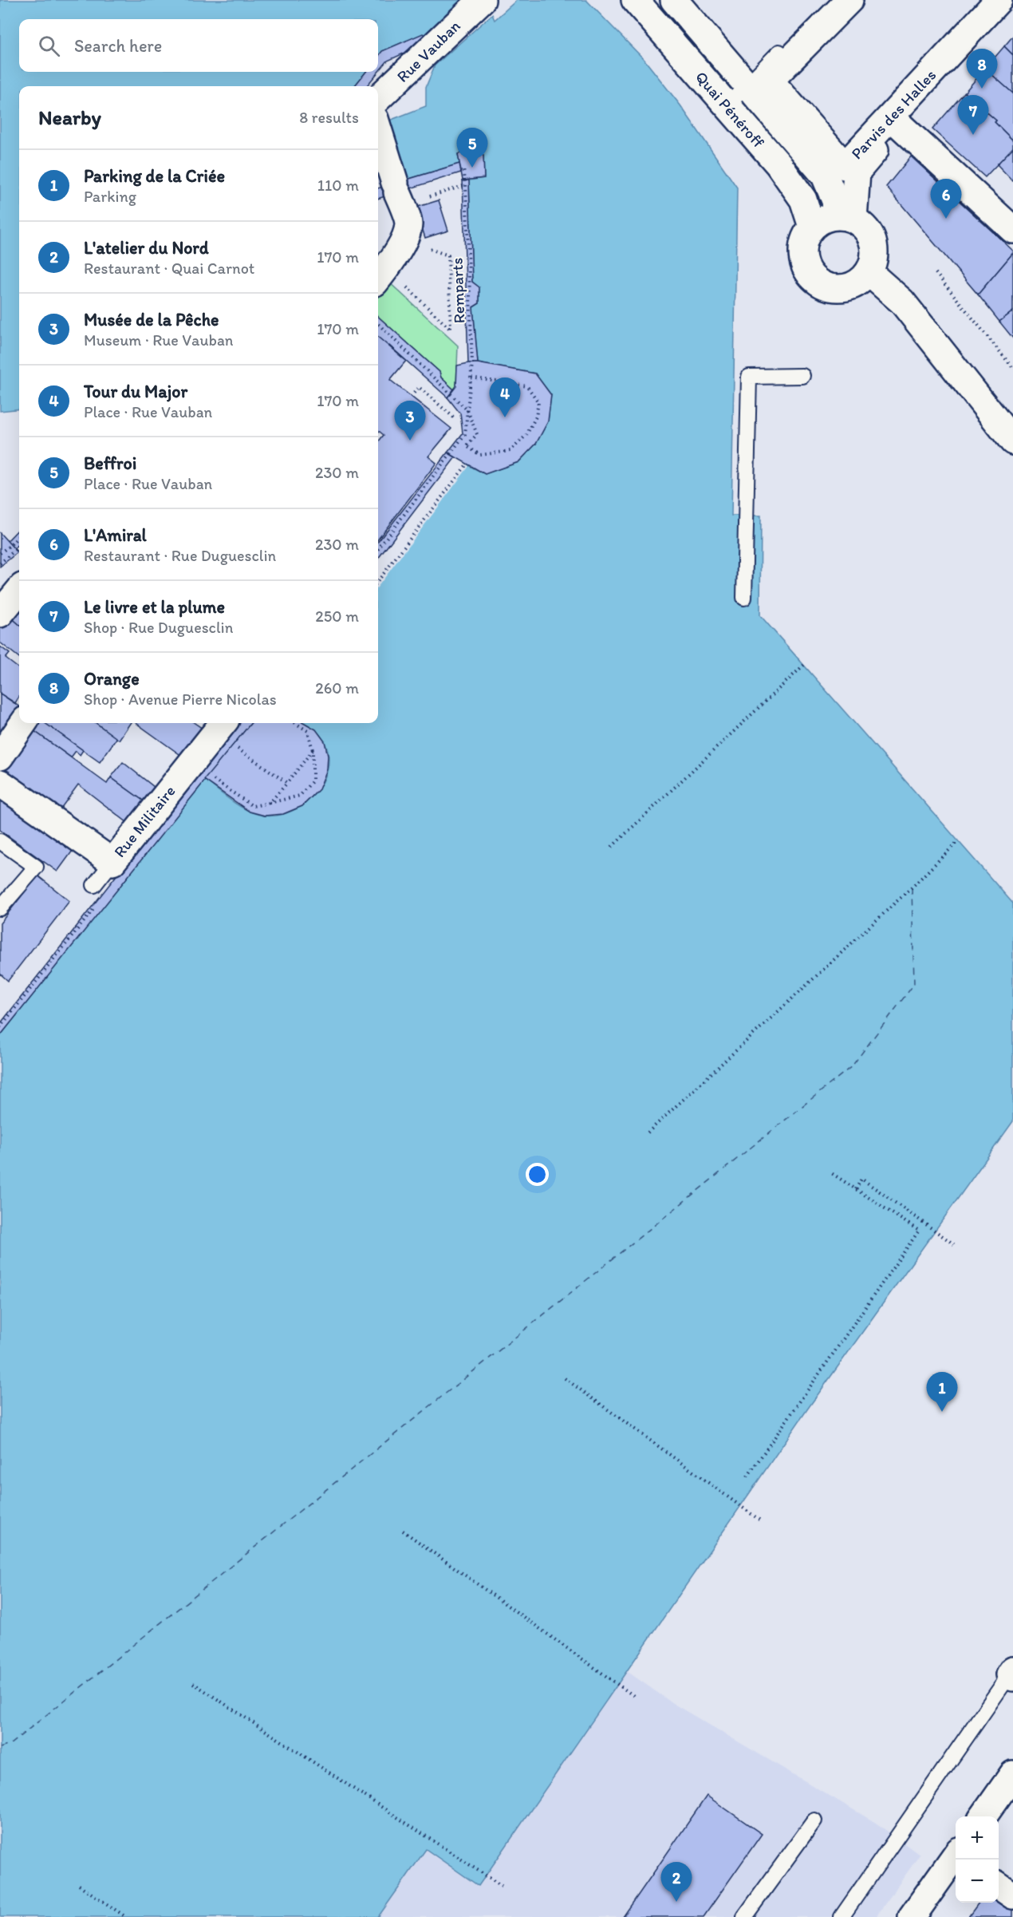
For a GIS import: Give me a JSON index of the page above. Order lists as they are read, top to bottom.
{
  "streets": {
    "street": [
      "Rue Vauban",
      "Quai Pénéroff",
      "Parvis des Halles",
      "Rue Militaire"
    ],
    "path": ["Remparts"]
  },
  "page": {
    "search": "Search here",
    "pins": [
      "8",
      "7",
      "5",
      "6",
      "4",
      "3",
      "1",
      "2"
    ],
    "heading": ["Nearby", "8 results"],
    "list": [
      {
        "mark": "1",
        "name": "Parking de la Criée",
        "note": "Parking",
        "value": "110 m"
      },
      {
        "mark": "2",
        "name": "L'atelier du Nord",
        "note": "Restaurant · Quai Carnot",
        "value": "170 m"
      },
      {
        "mark": "3",
        "name": "Musée de la Pêche",
        "note": "Museum · Rue Vauban",
        "value": "170 m"
      },
      {
        "mark": "4",
        "name": "Tour du Major",
        "note": "Place · Rue Vauban",
        "value": "170 m"
      },
      {
        "mark": "5",
        "name": "Beffroi",
        "note": "Place · Rue Vauban",
        "value": "230 m"
      },
      {
        "mark": "6",
        "name": "L'Amiral",
        "note": "Restaurant · Rue Duguesclin",
        "value": "230 m"
      },
      {
        "mark": "7",
        "name": "Le livre et la plume",
        "note": "Shop · Rue Duguesclin",
        "value": "250 m"
      },
      {
        "mark": "8",
        "name": "Orange",
        "note": "Shop · Avenue Pierre Nicolas",
        "value": "260 m"
      }
    ],
    "map_buttons": ["+", "−"]
  }
}
